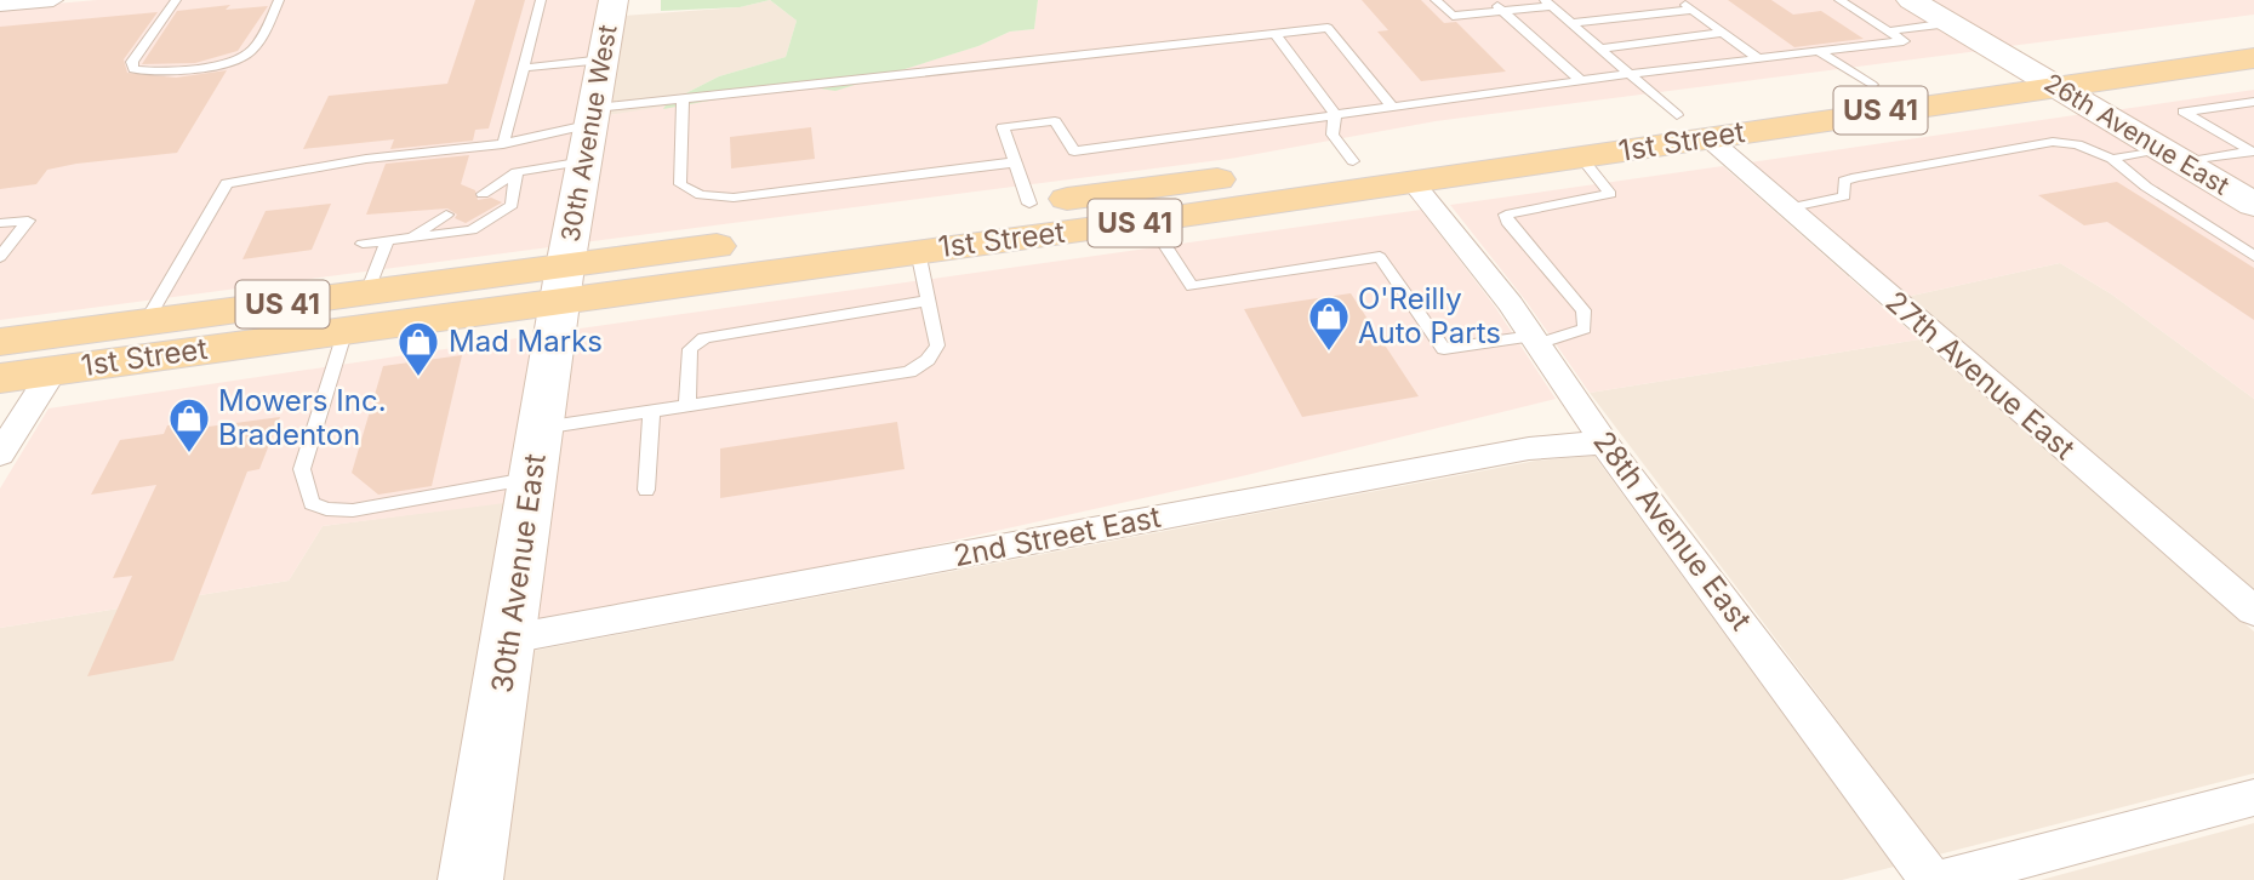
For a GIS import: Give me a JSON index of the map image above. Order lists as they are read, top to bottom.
{
  "streets": {
    "main road": ["US 41", "1st Street"],
    "street": [
      "30th Avenue West",
      "26th Avenue East",
      "27th Avenue East",
      "28th Avenue East",
      "2nd Street East",
      "30th Avenue East"
    ]
  },
  "crossings": [
    ["30th Avenue West", "1st Street"],
    ["30th Avenue West", "30th Avenue East"],
    ["26th Avenue East", "1st Street"],
    ["1st Street", "27th Avenue East"],
    ["1st Street", "28th Avenue East"],
    ["1st Street", "30th Avenue East"],
    ["28th Avenue East", "2nd Street East"],
    ["2nd Street East", "30th Avenue East"]
  ],
  "places": {
    "shop": ["O'Reilly Auto Parts", "Mad Marks", "Mowers Inc. Bradenton"]
  }
}
